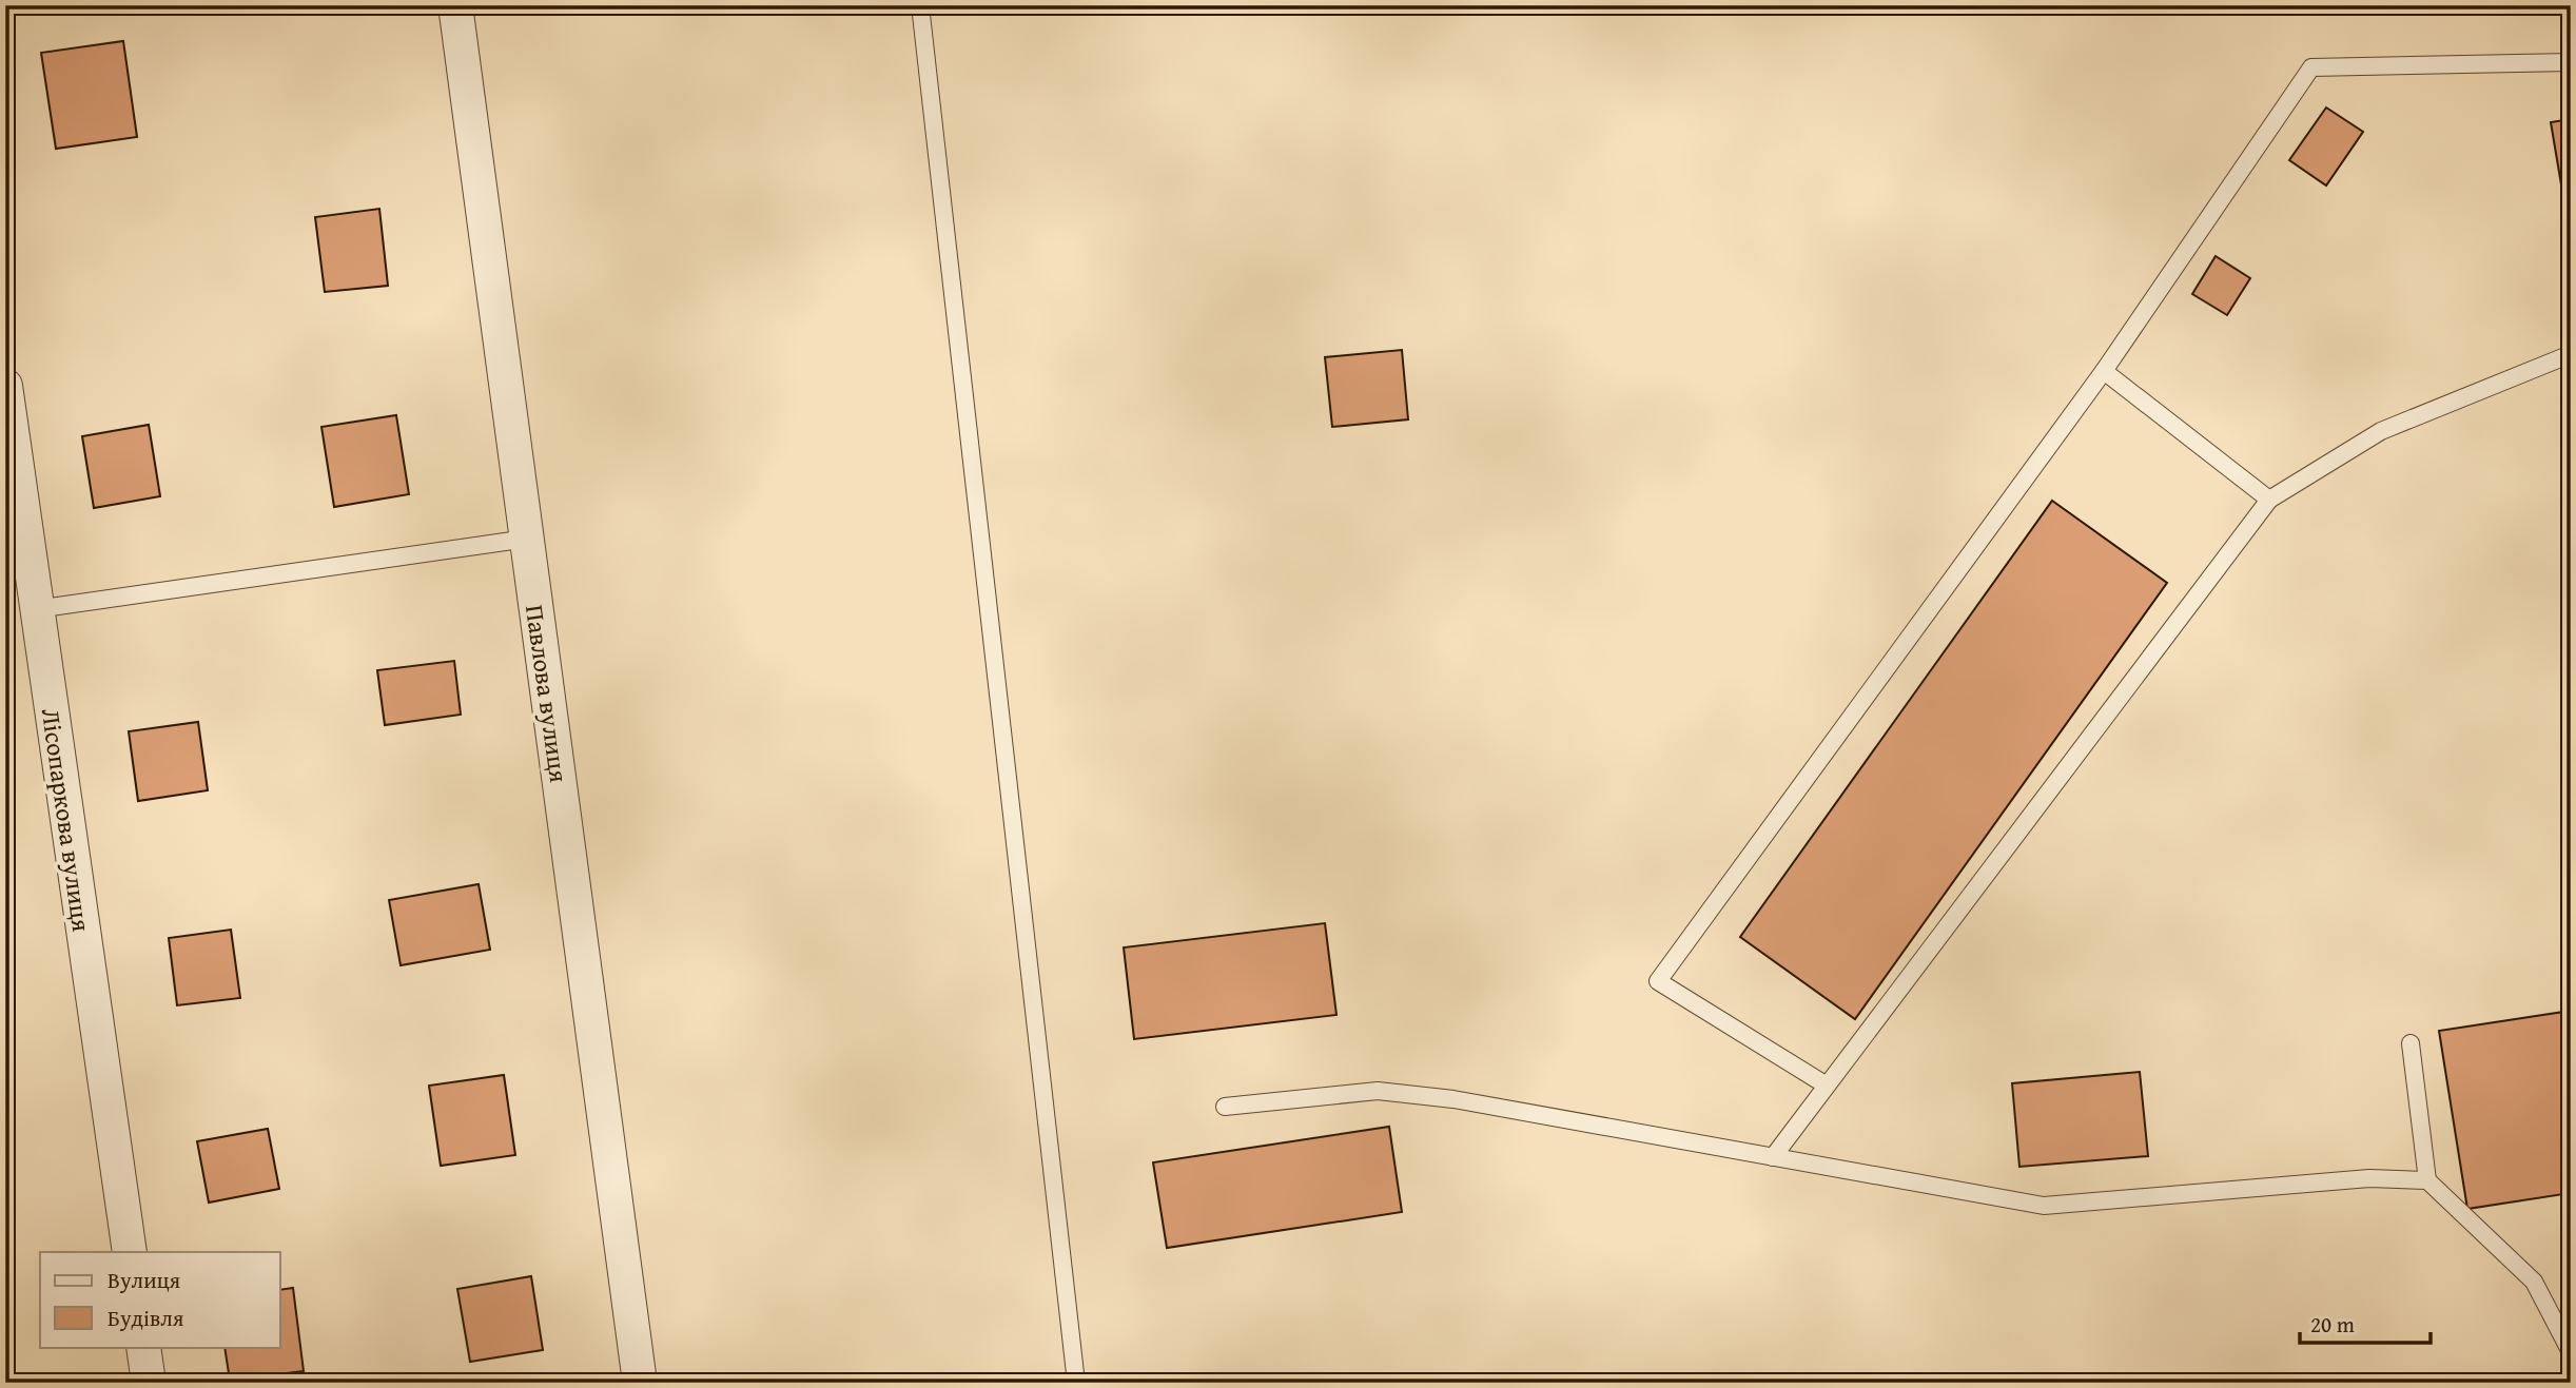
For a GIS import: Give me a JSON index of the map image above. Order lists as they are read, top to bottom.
{
  "streets": {
    "street": ["Павлова вулиця", "Лісопаркова вулиця"]
  },
  "legend": ["Вулиця", "Будівля"],
  "scale_bar": "20 m"
}
